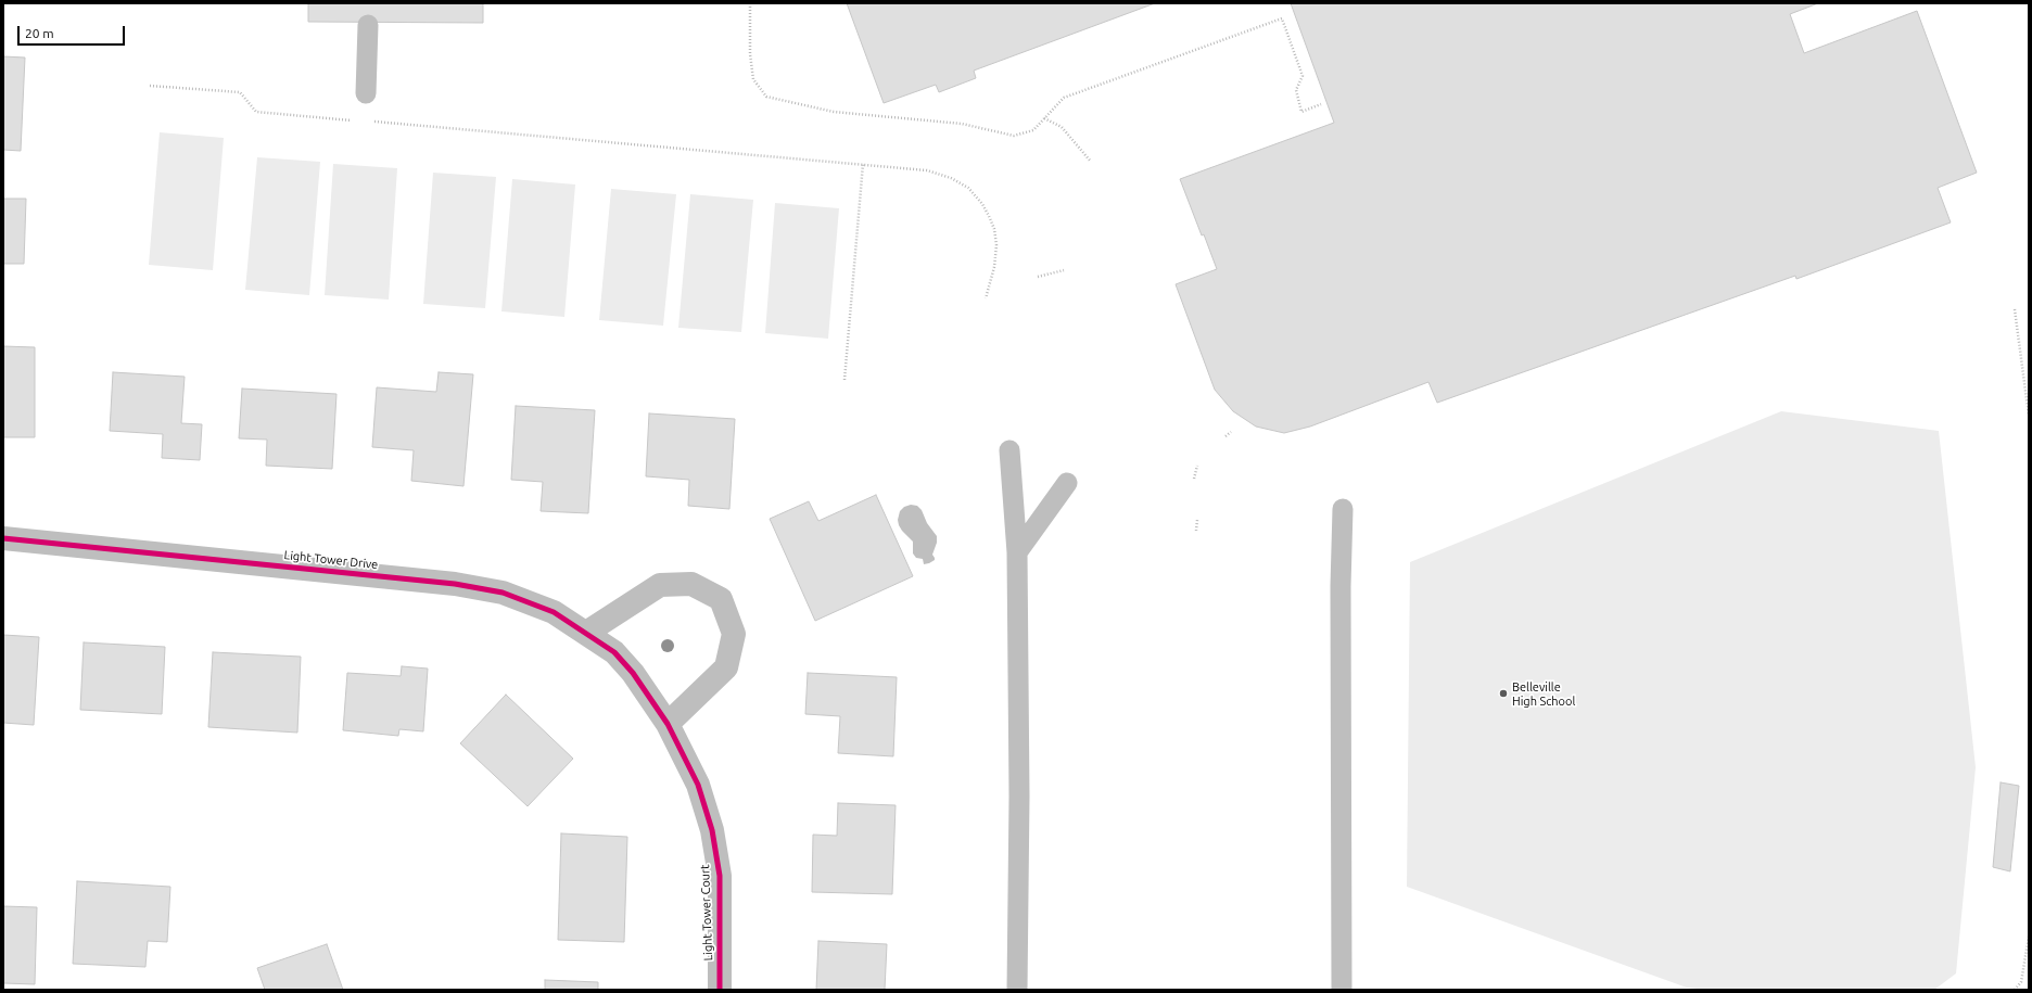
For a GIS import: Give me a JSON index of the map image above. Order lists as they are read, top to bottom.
{
  "streets": {
    "street": ["Light Tower Drive", "Light Tower Court"]
  },
  "crossings": [
    ["Light Tower Drive", "Light Tower Court"]
  ],
  "places": ["Belleville High School"],
  "scale_bar": "20 m"
}
